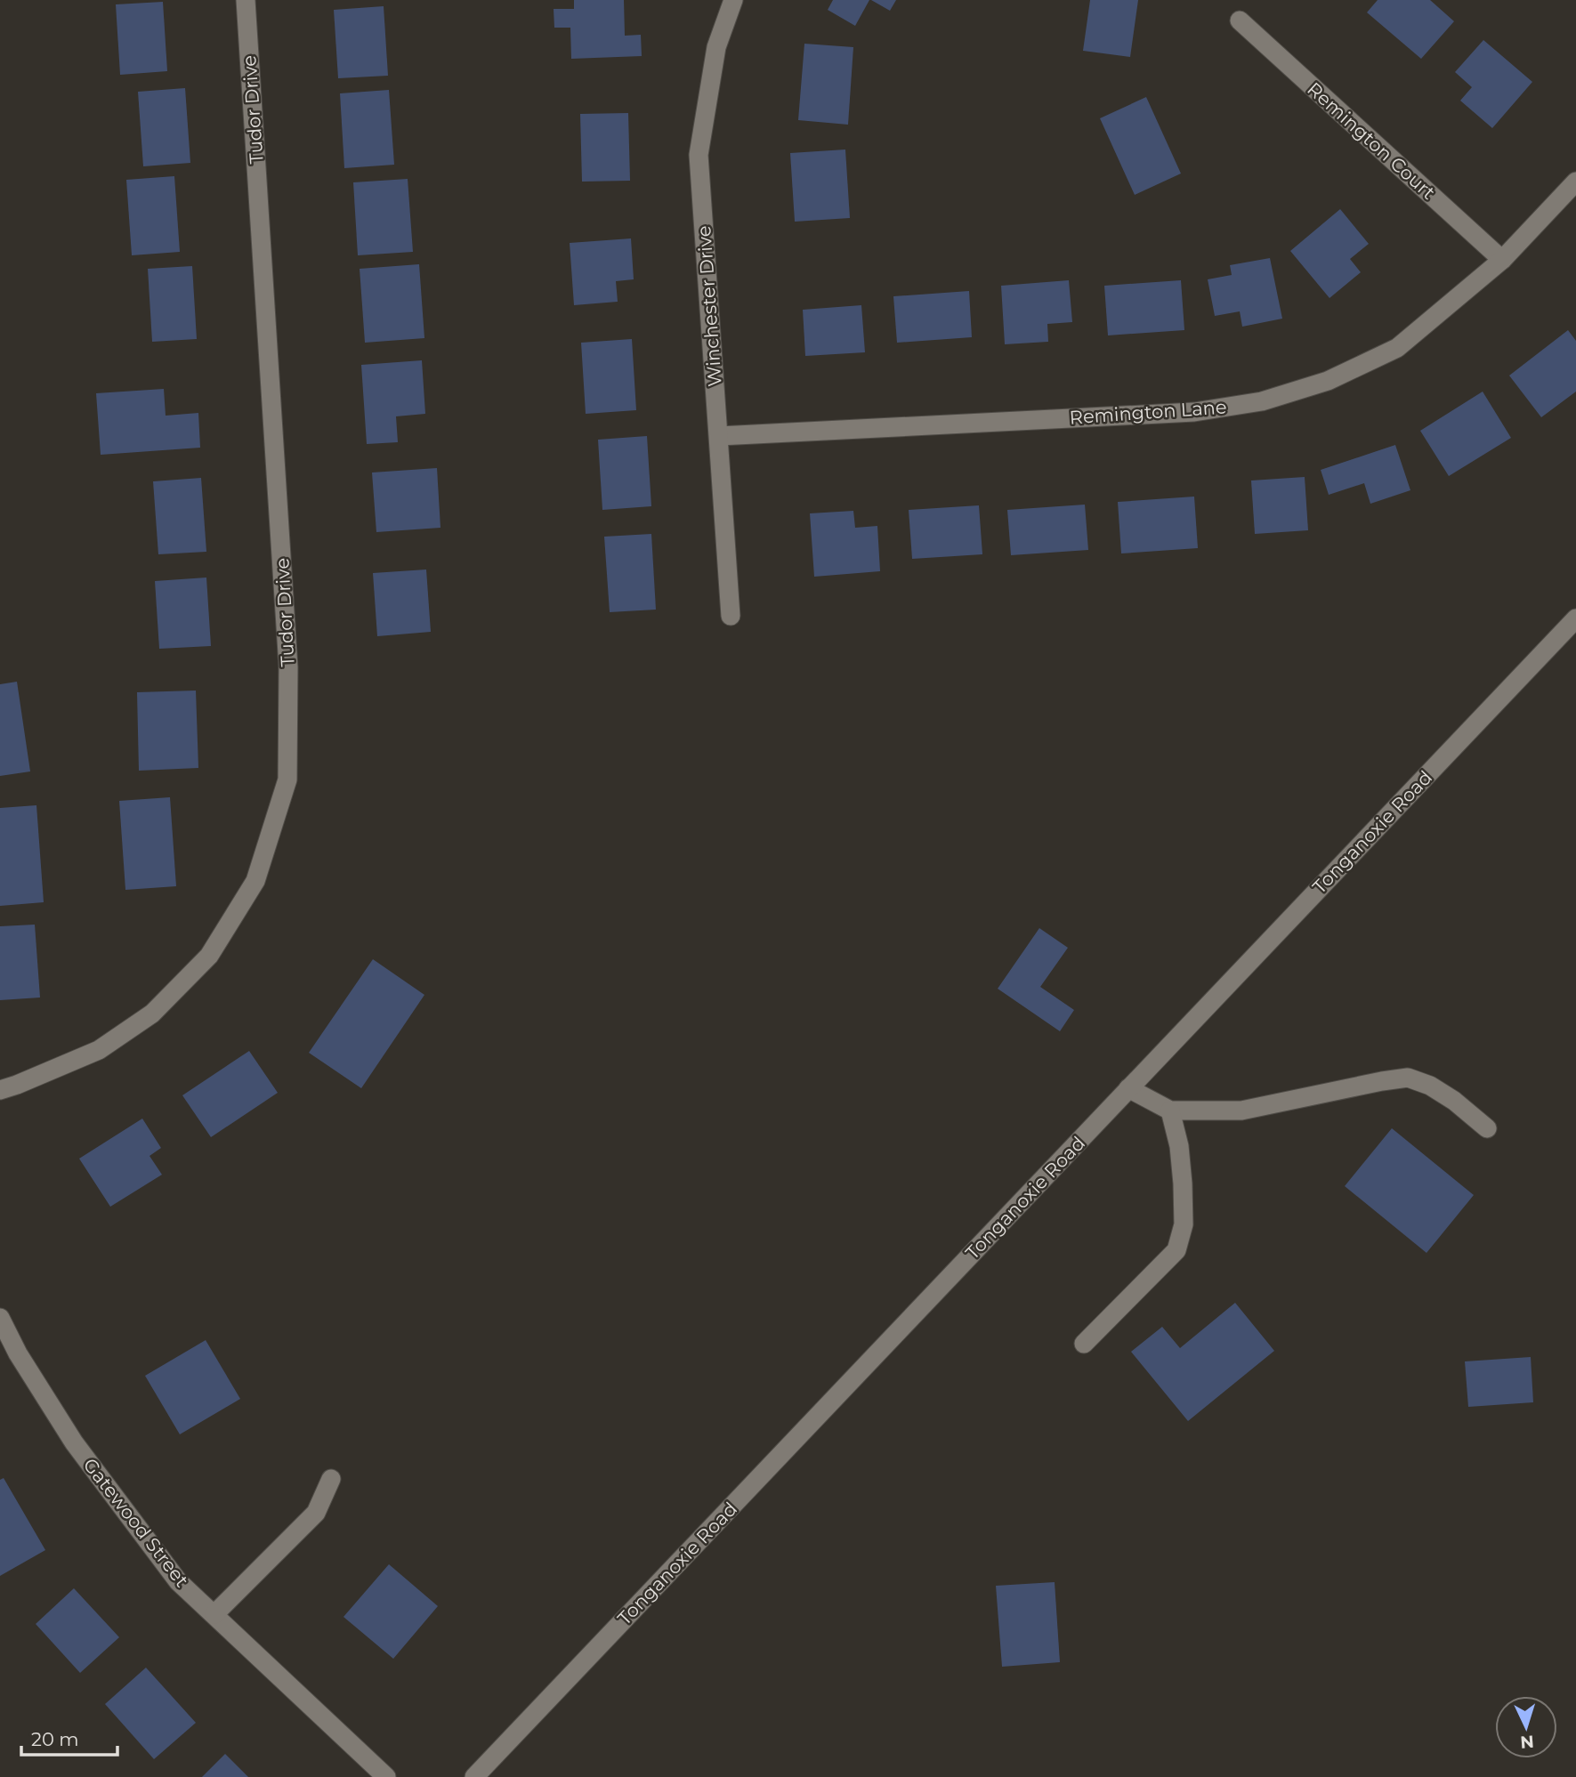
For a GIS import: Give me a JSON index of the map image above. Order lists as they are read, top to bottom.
{
  "streets": {
    "street": [
      "Tudor Drive",
      "Remington Court",
      "Winchester Drive",
      "Remington Lane",
      "Tonganoxie Road",
      "Gatewood Street"
    ]
  },
  "crossings": [
    ["Remington Court", "Remington Lane"],
    ["Winchester Drive", "Remington Lane"]
  ],
  "scale_bar": "20 m",
  "north": "bottom"
}
